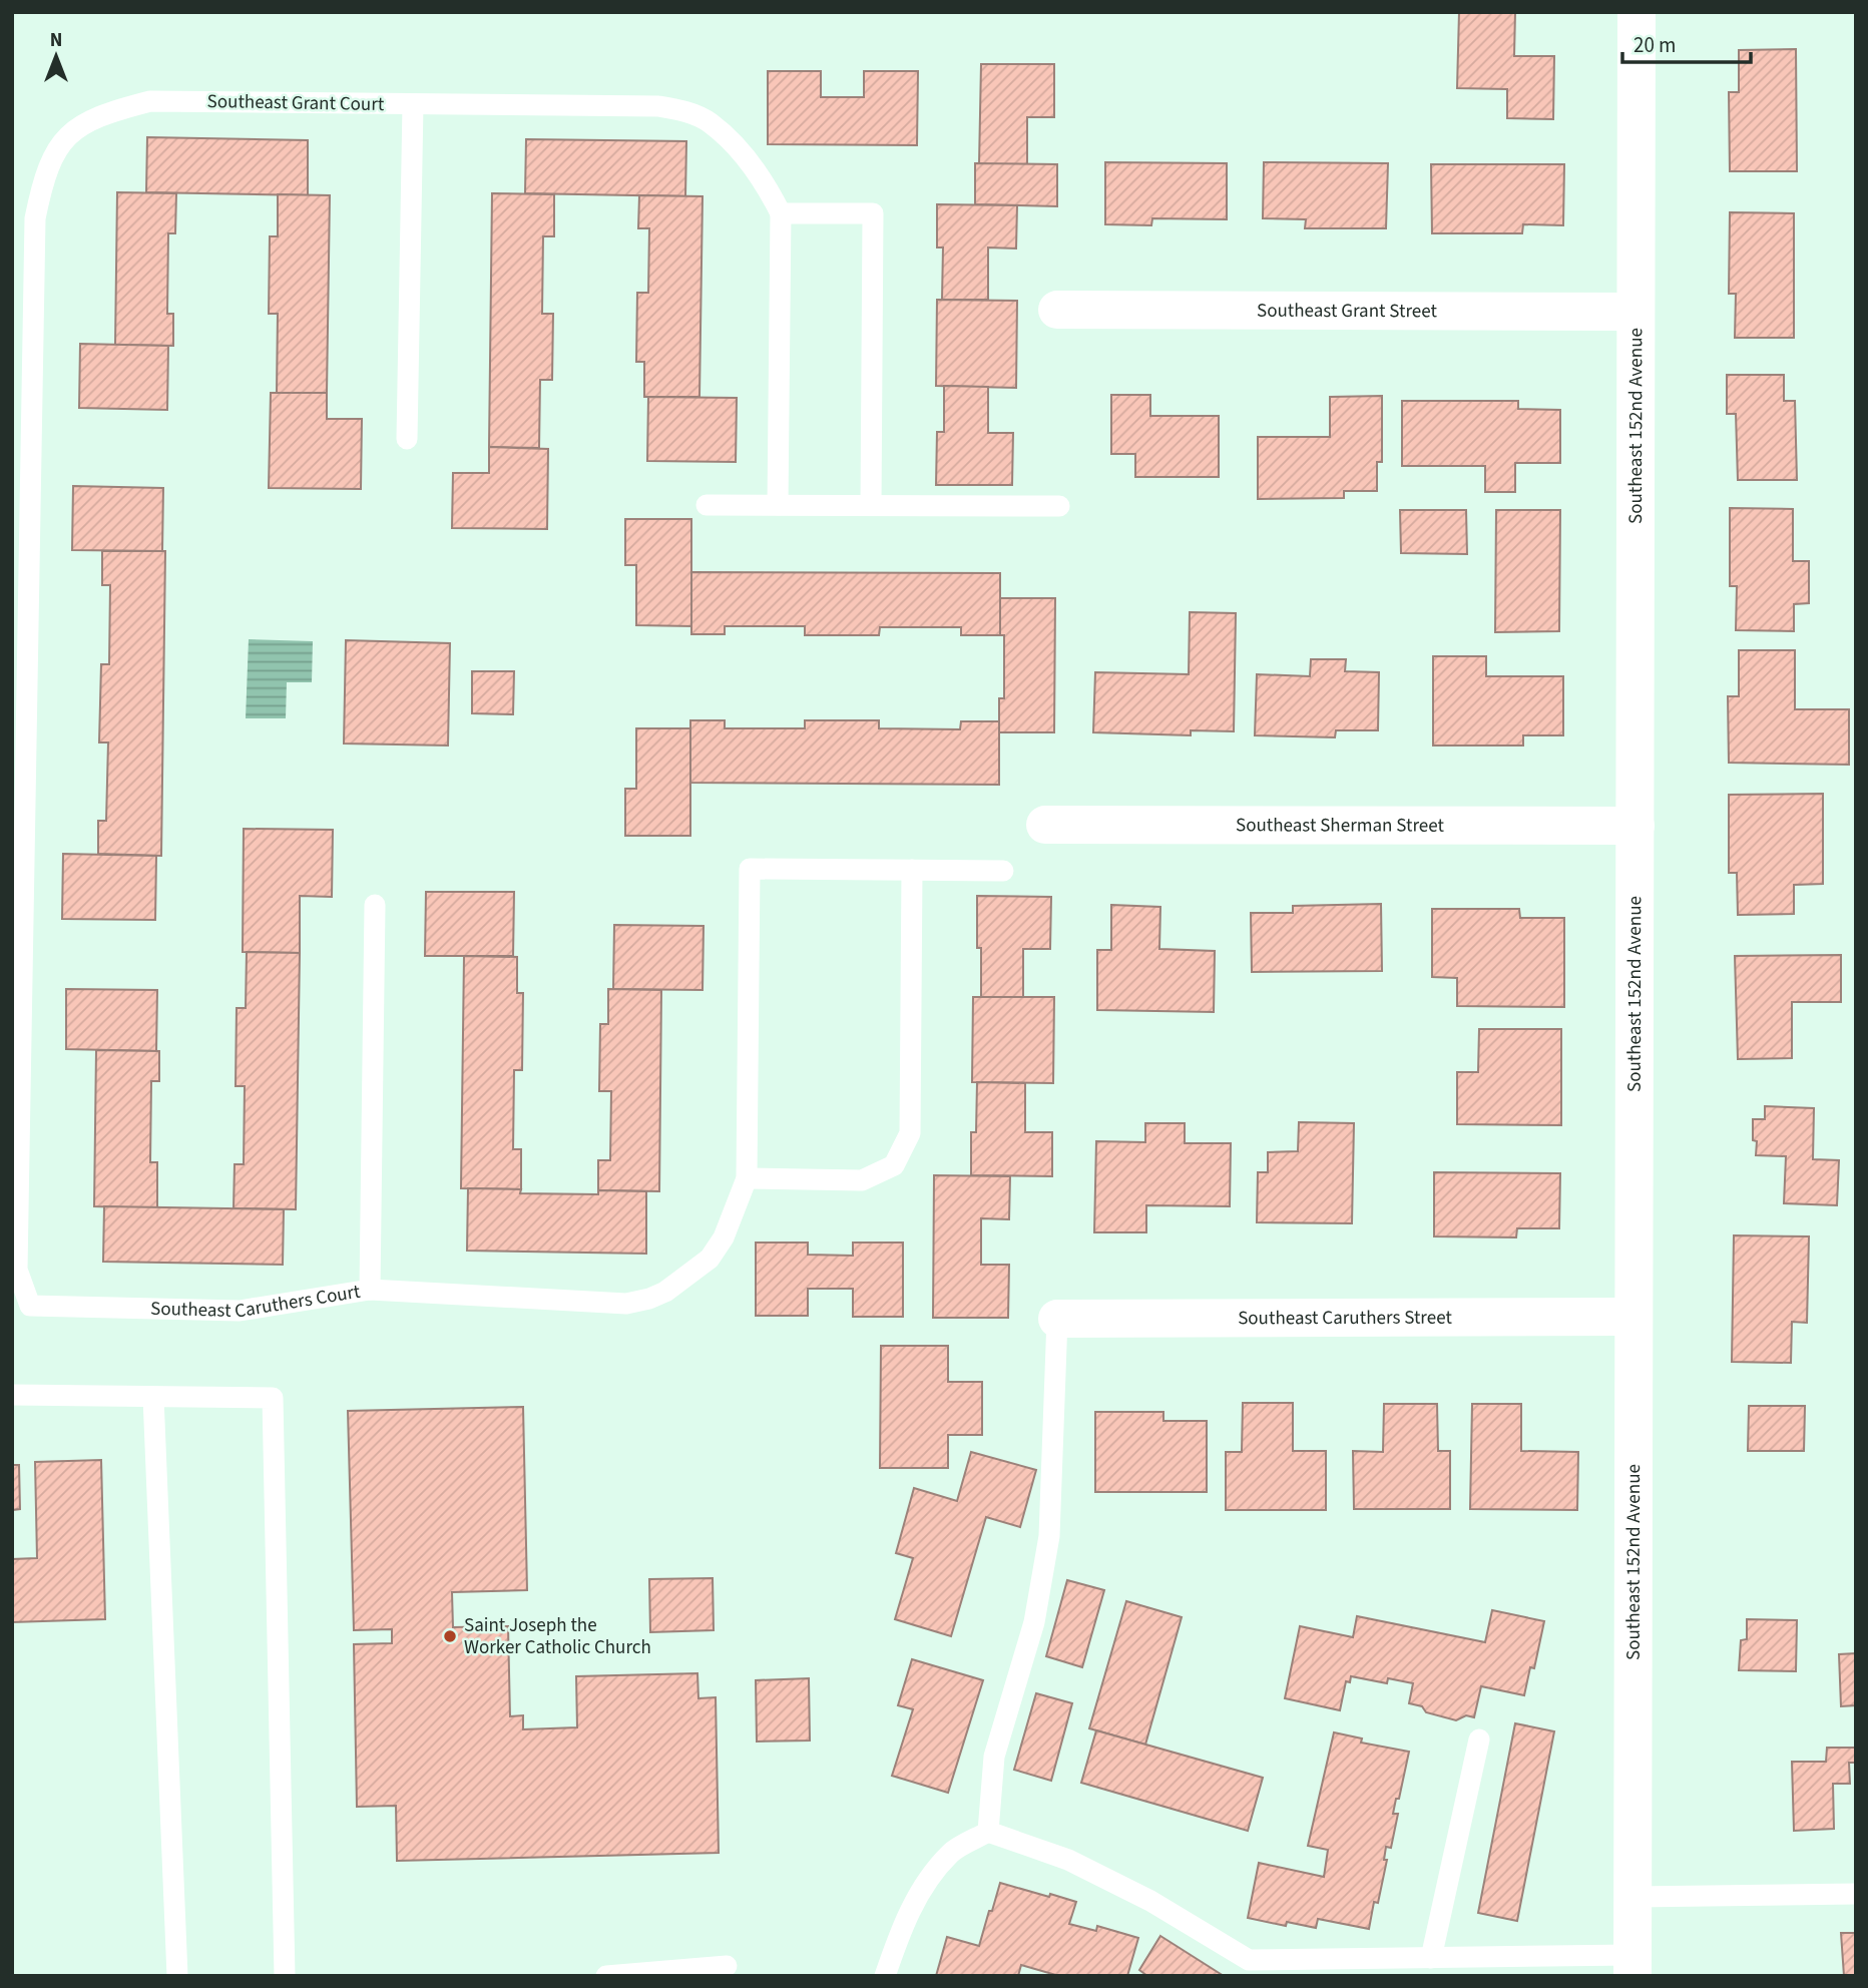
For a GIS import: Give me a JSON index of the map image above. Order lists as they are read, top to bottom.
{
  "streets": {
    "street": [
      "Southeast Grant Street",
      "Southeast 152nd Avenue",
      "Southeast Sherman Street",
      "Southeast Caruthers Street"
    ],
    "lane": ["Southeast Grant Court", "Southeast Caruthers Court"]
  },
  "crossings": [
    ["Southeast Grant Court", "Southeast Caruthers Court"],
    ["Southeast Grant Street", "Southeast 152nd Avenue"],
    ["Southeast 152nd Avenue", "Southeast Sherman Street"],
    ["Southeast 152nd Avenue", "Southeast Caruthers Street"]
  ],
  "places": ["Saint Joseph the Worker Catholic Church"],
  "scale_bar": "20 m",
  "north": "top"
}
